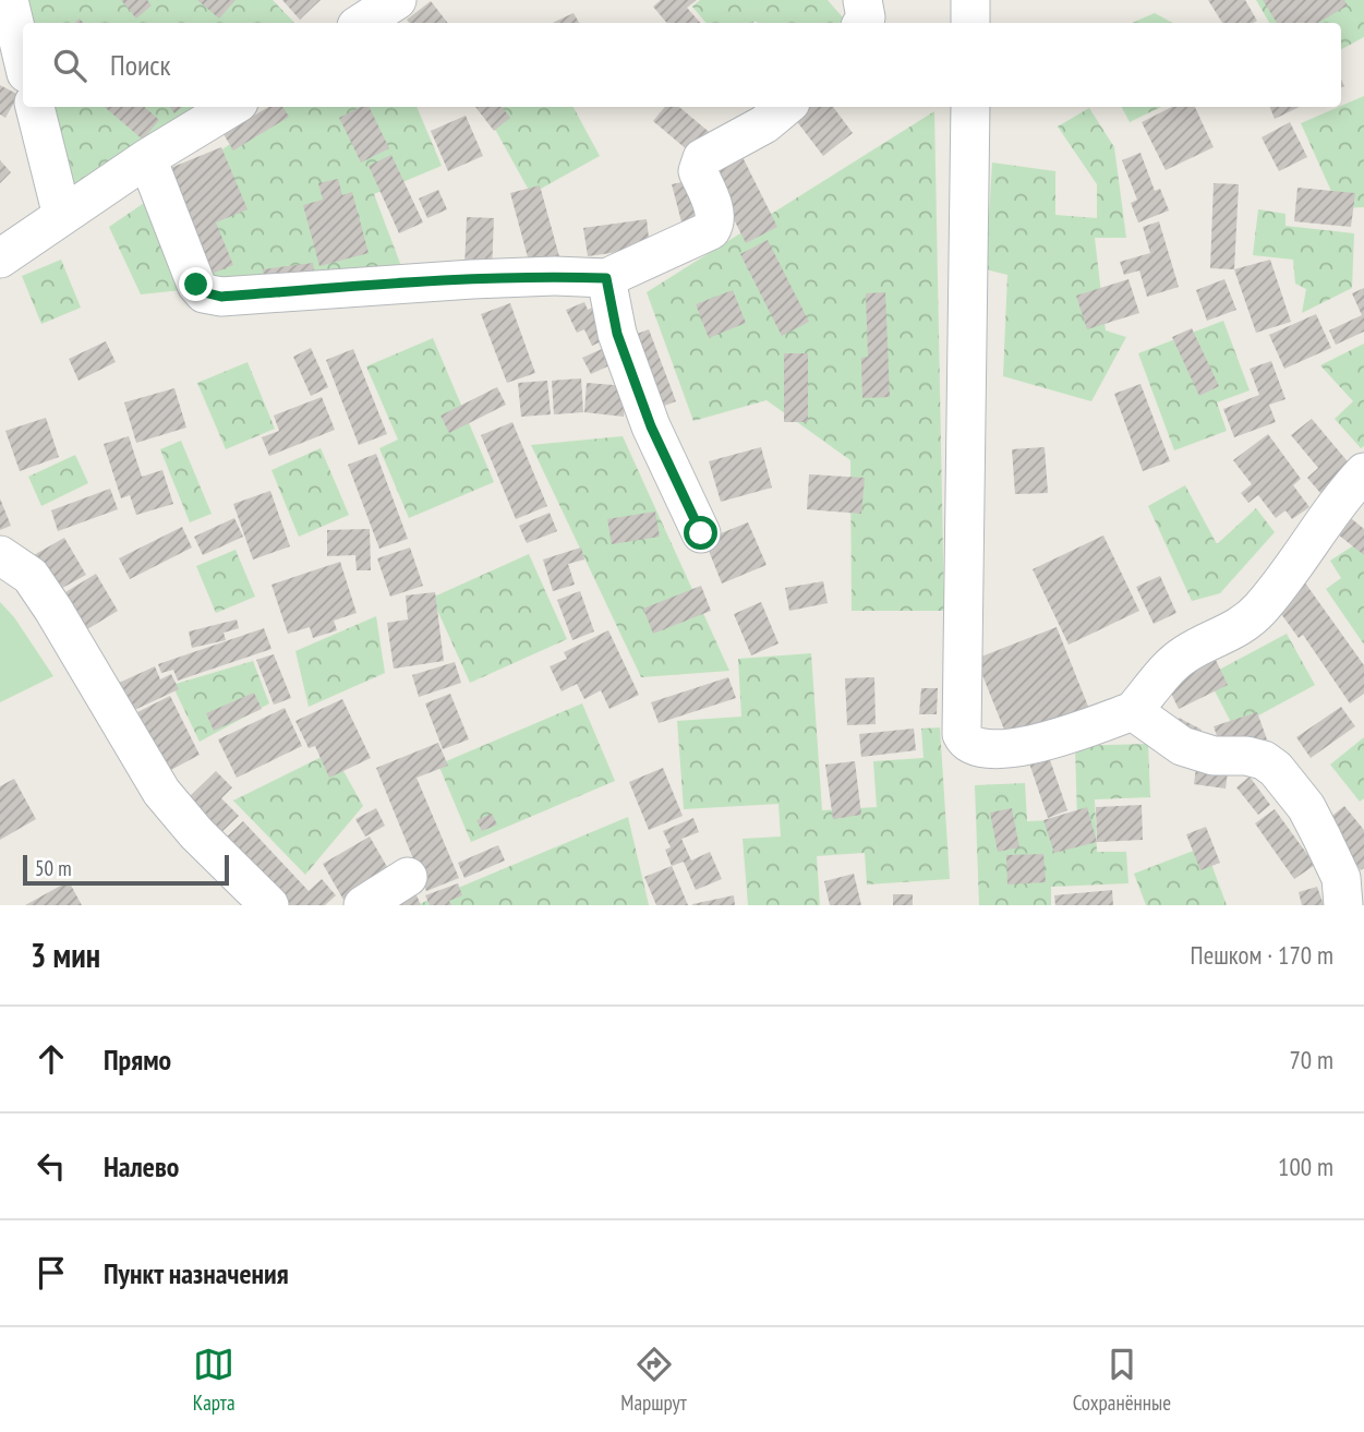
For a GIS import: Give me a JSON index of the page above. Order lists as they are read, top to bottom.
{
  "scale_bar": "50 m",
  "page": {
    "search": "Поиск",
    "scale": "50 m",
    "heading": ["3 мин", "Пешком · 170 m"],
    "list": [
      ["Прямо", "70 m"],
      ["Налево", "100 m"],
      "Пункт назначения"
    ],
    "nav": ["Карта", "Маршрут", "Сохранённые"]
  }
}
